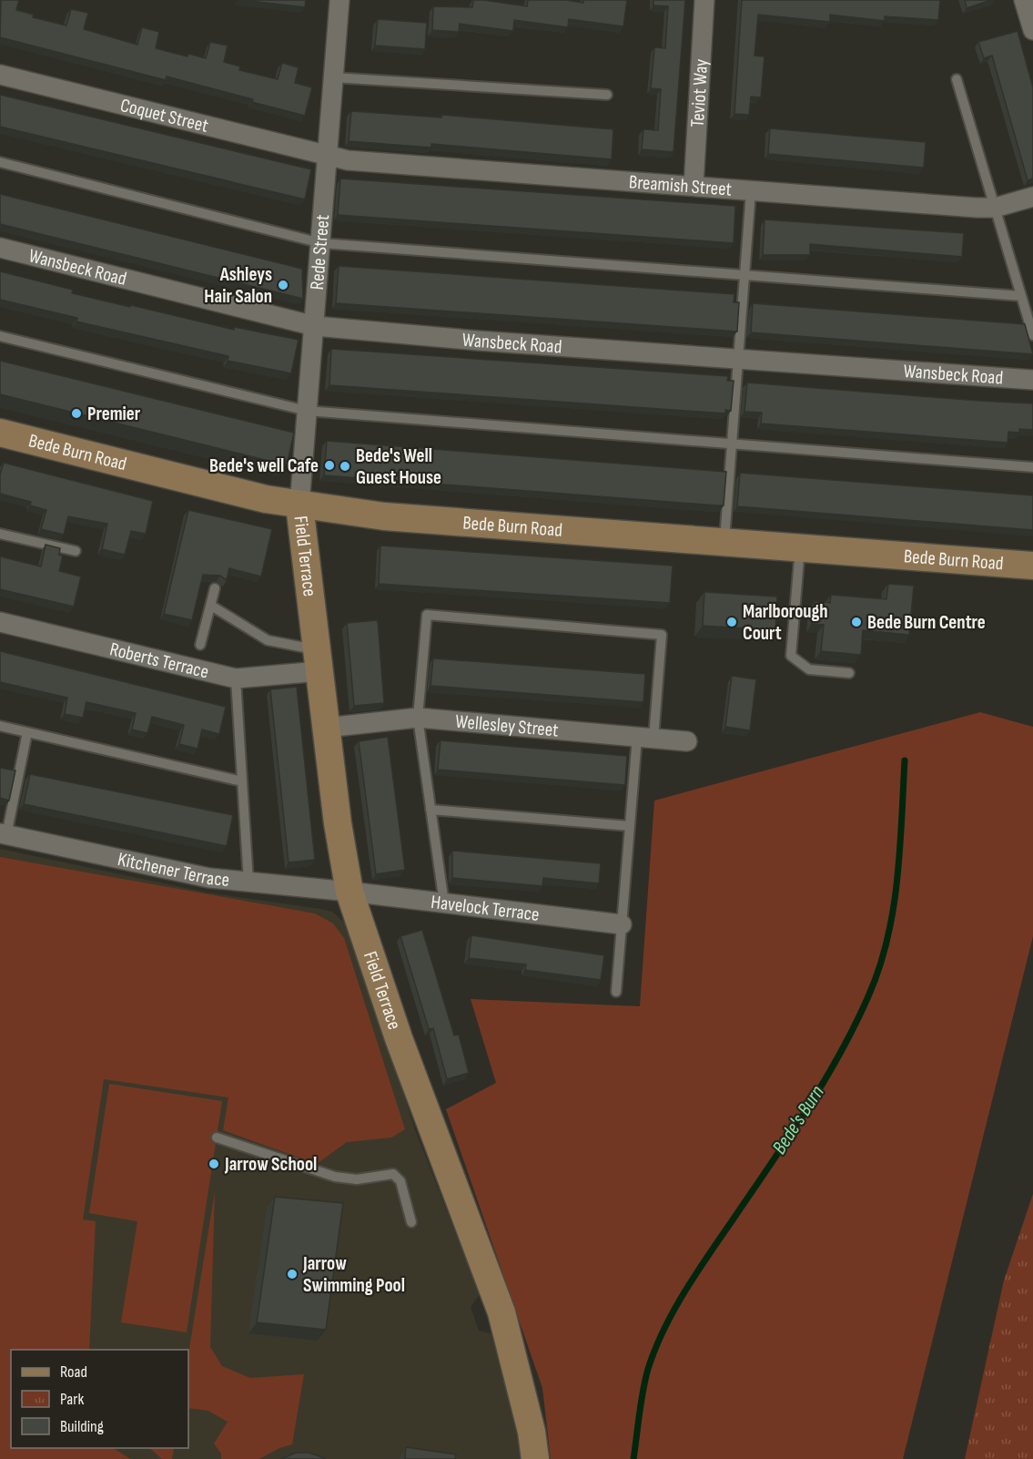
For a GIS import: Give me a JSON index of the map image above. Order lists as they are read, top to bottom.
{
  "streets": {
    "main road": ["Bede Burn Road", "Field Terrace"],
    "street": [
      "Teviot Way",
      "Coquet Street",
      "Breamish Street",
      "Rede Street",
      "Wansbeck Road",
      "Roberts Terrace",
      "Wellesley Street",
      "Kitchener Terrace",
      "Havelock Terrace"
    ]
  },
  "crossings": [
    ["Teviot Way", "Breamish Street"],
    ["Coquet Street", "Breamish Street"],
    ["Coquet Street", "Rede Street"],
    ["Breamish Street", "Rede Street"],
    ["Rede Street", "Wansbeck Road"],
    ["Rede Street", "Bede Burn Road"],
    ["Rede Street", "Field Terrace"],
    ["Bede Burn Road", "Field Terrace"],
    ["Field Terrace", "Roberts Terrace"],
    ["Field Terrace", "Wellesley Street"],
    ["Field Terrace", "Kitchener Terrace"],
    ["Field Terrace", "Havelock Terrace"],
    ["Kitchener Terrace", "Havelock Terrace"]
  ],
  "water": ["Bede's Burn"],
  "places": [
    "Ashleys Hair Salon",
    "Premier",
    "Bede's well Cafe",
    "Bede's Well Guest House",
    "Marlborough Court",
    "Bede Burn Centre",
    "Jarrow School",
    "Jarrow Swimming Pool"
  ],
  "legend": ["Road", "Park", "Building"]
}
